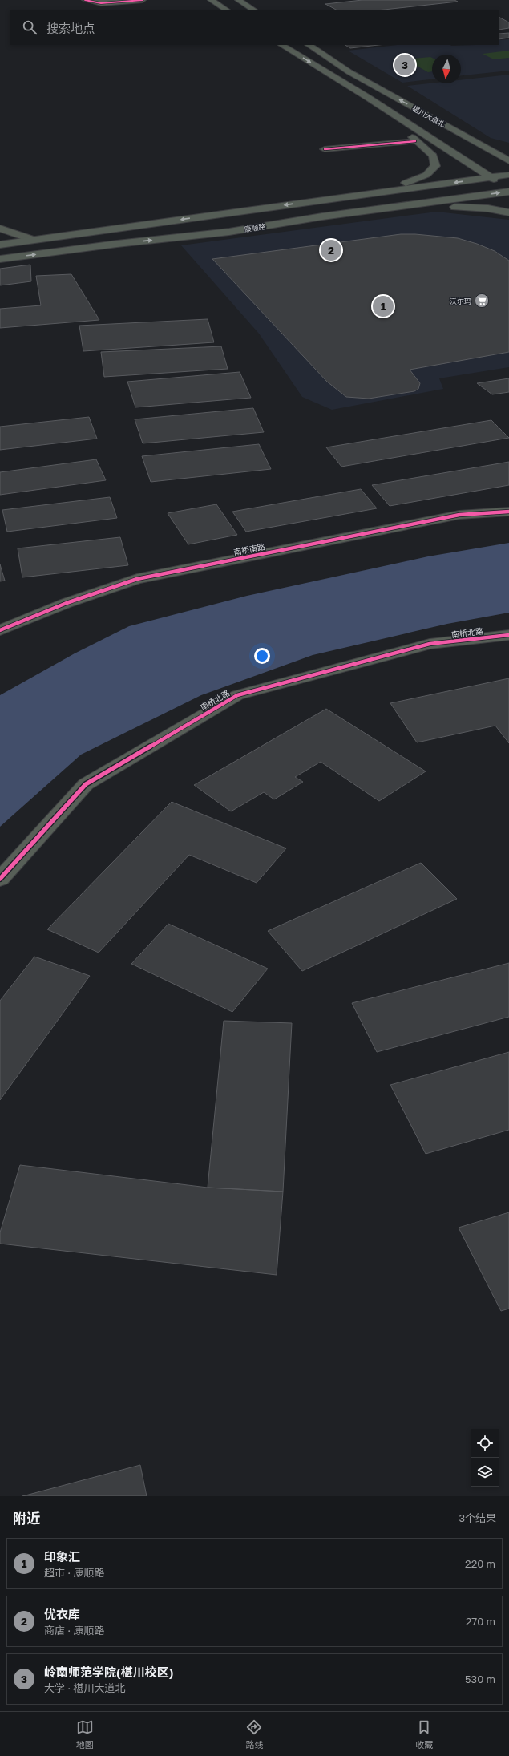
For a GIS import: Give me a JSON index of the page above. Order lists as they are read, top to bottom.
{
  "streets": {
    "main road": ["椹川大道北", "康顺路"],
    "street": ["南桥南路", "南桥北路"]
  },
  "places": {
    "supermarket": ["沃尔玛"]
  },
  "north": "bottom",
  "page": {
    "search": "搜索地点",
    "pins": ["3", "2", "1"],
    "heading": ["附近", "3个结果"],
    "list": [
      {
        "mark": "1",
        "name": "印象汇",
        "note": "超市 · 康顺路",
        "value": "220 m"
      },
      {
        "mark": "2",
        "name": "优衣库",
        "note": "商店 · 康顺路",
        "value": "270 m"
      },
      {
        "mark": "3",
        "name": "岭南师范学院(椹川校区)",
        "note": "大学 · 椹川大道北",
        "value": "530 m"
      }
    ],
    "nav": ["地图", "路线", "收藏"]
  }
}
